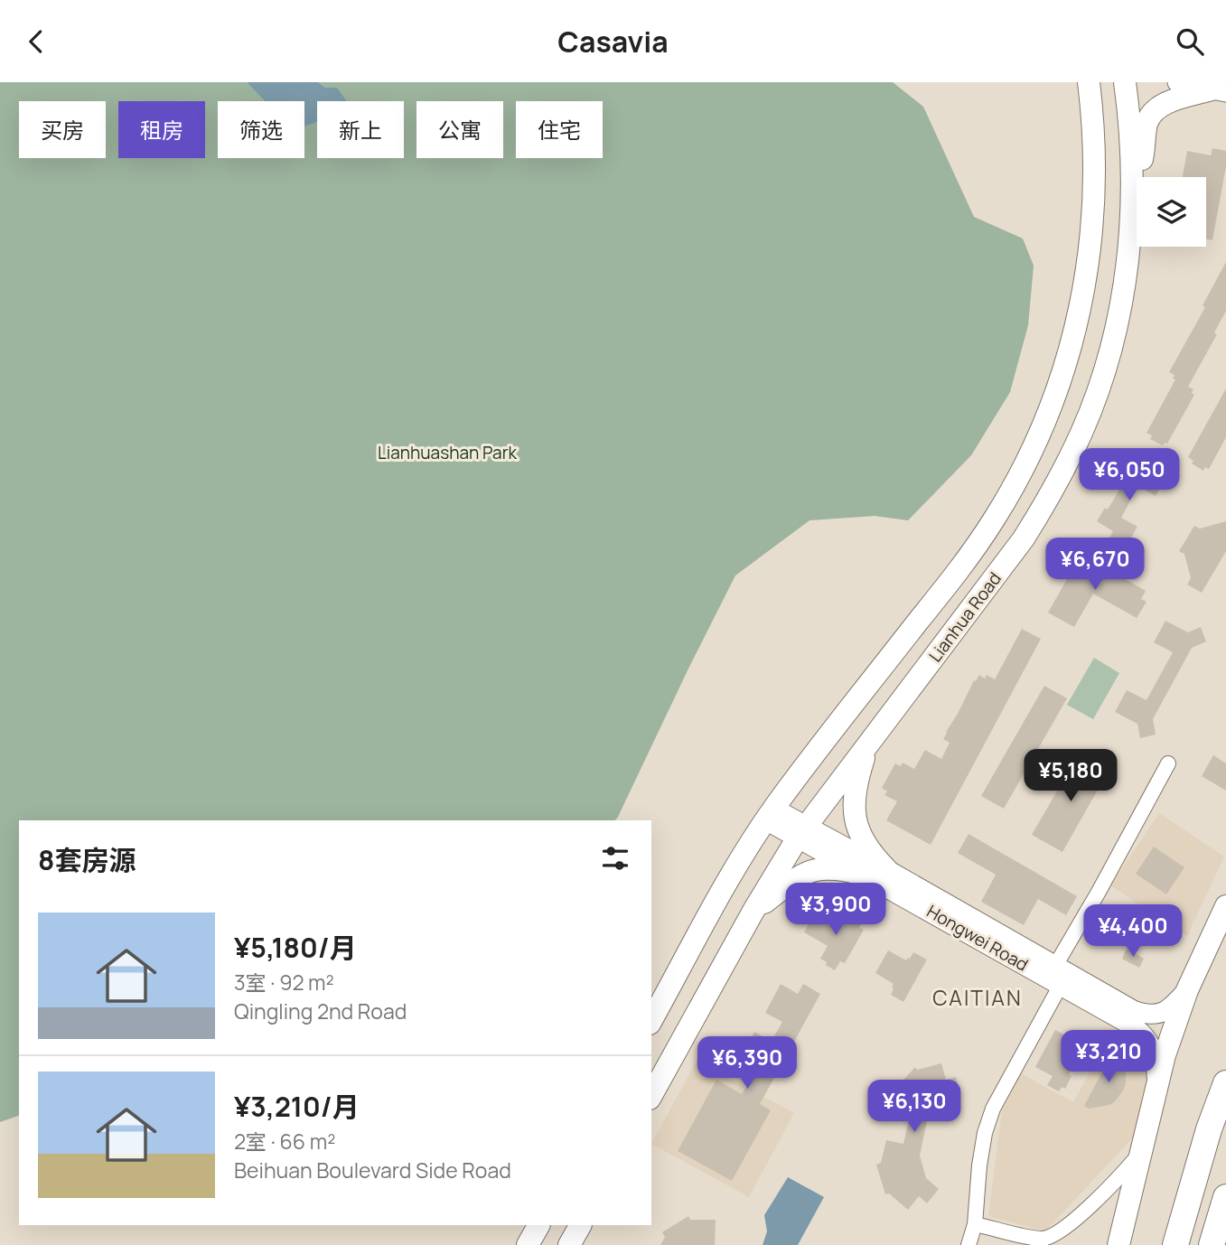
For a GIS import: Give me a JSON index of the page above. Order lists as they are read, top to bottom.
{
  "streets": {
    "main road": ["Lianhua Road"],
    "street": ["Hongwei Road"]
  },
  "crossings": [
    ["Lianhua Road", "Hongwei Road"]
  ],
  "districts": ["CAITIAN"],
  "parks": ["Lianhuashan Park"],
  "page": {
    "header": "Casavia",
    "chip": [
      "买房",
      "租房",
      "筛选",
      "新上",
      "公寓",
      "住宅"
    ],
    "price": [
      "¥6,050",
      "¥6,670",
      "¥5,180",
      "¥3,900",
      "¥4,400",
      "¥3,210",
      "¥6,390",
      "¥6,130"
    ],
    "heading": "8套房源",
    "list": [
      {
        "name": "¥5,180/月",
        "note": "3室 · 92 m² · Qingling 2nd Road"
      },
      {
        "name": "¥3,210/月",
        "note": "2室 · 66 m² · Beihuan Boulevard Side Road"
      }
    ]
  }
}
